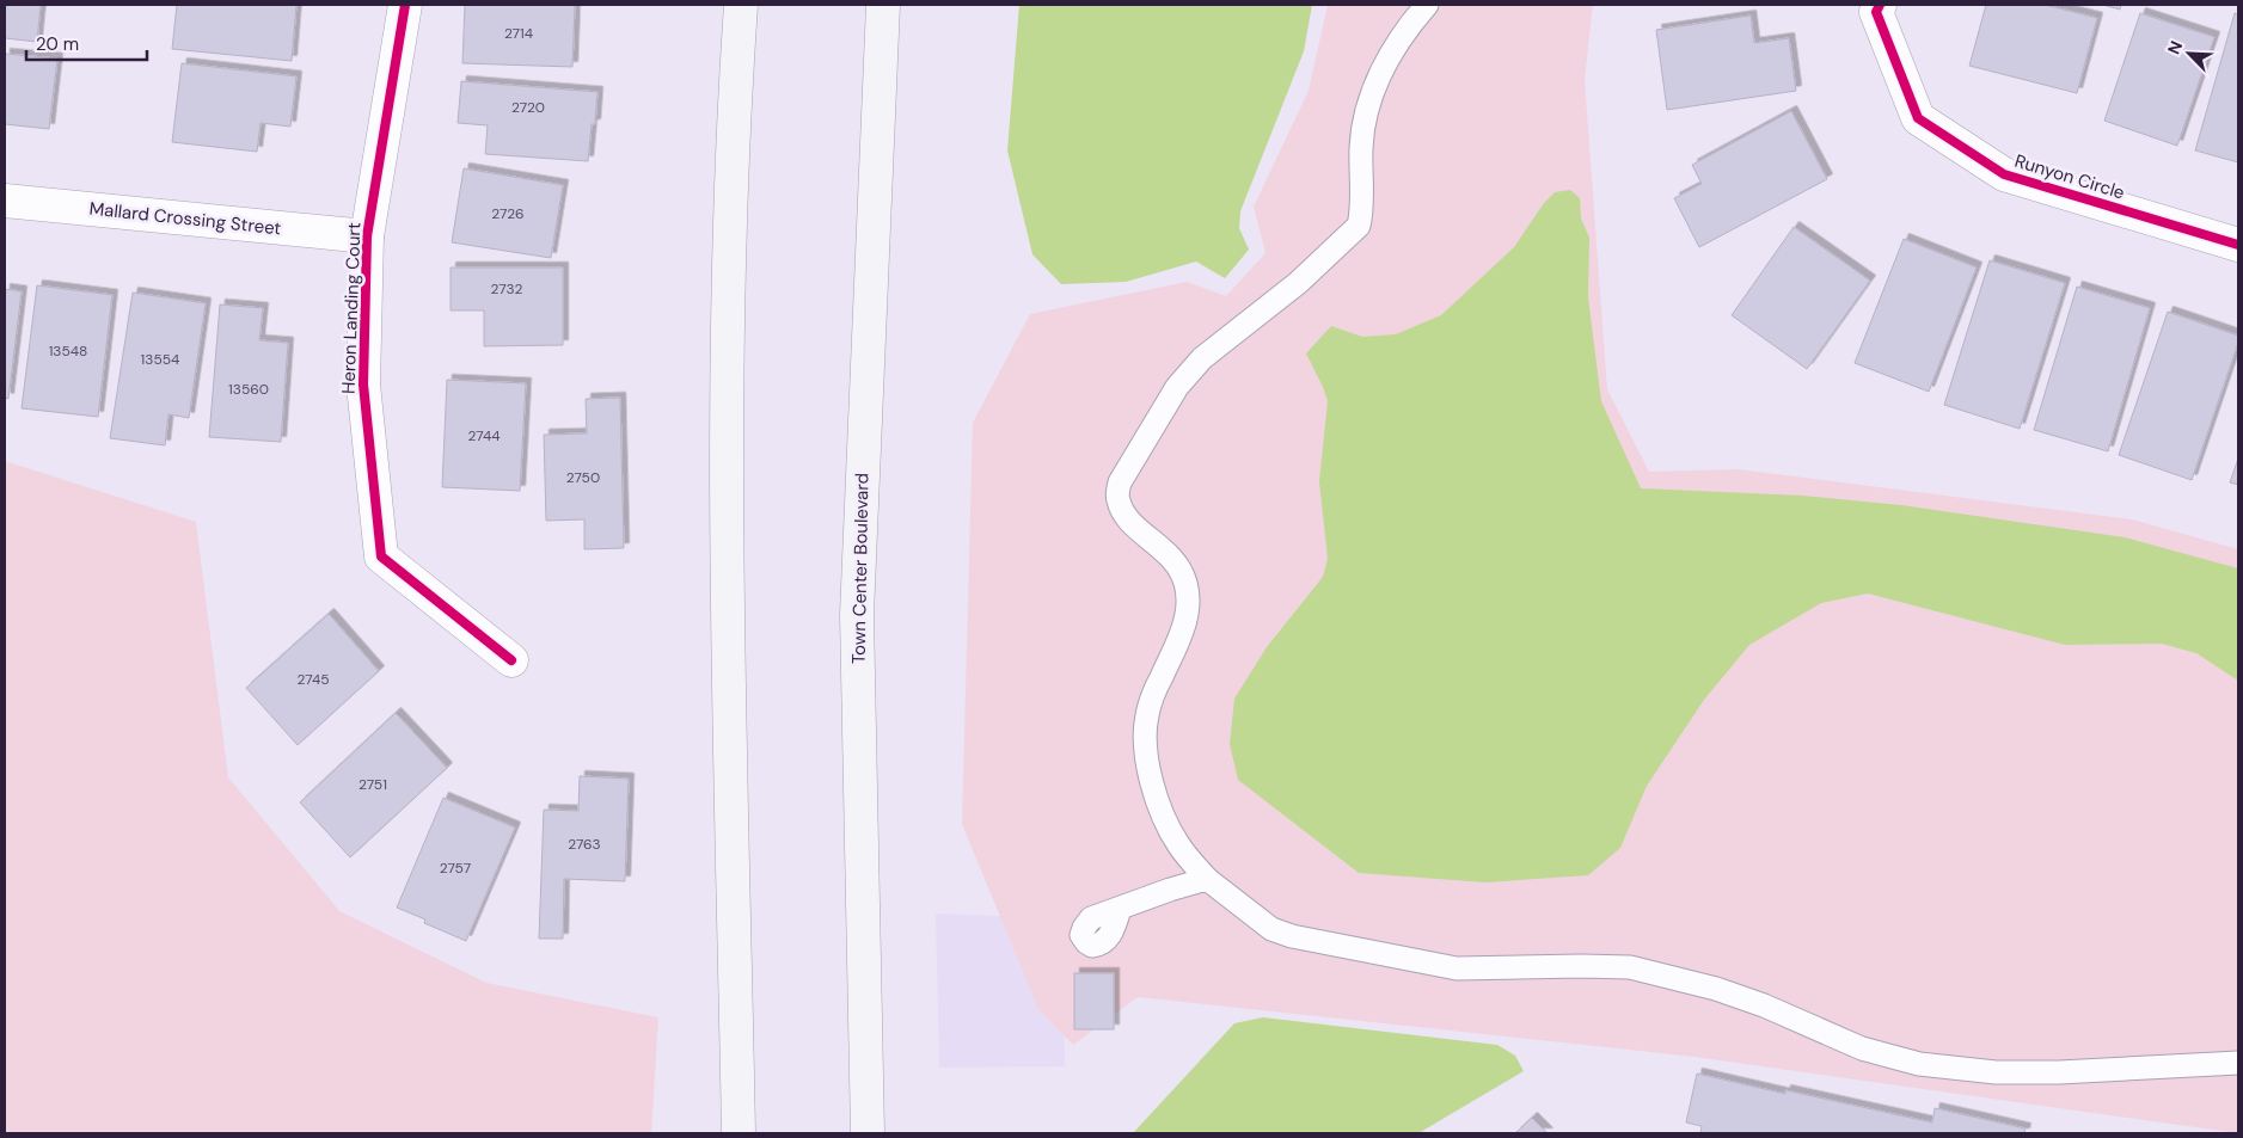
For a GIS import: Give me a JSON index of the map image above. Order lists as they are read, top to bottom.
{
  "streets": {
    "main road": ["Town Center Boulevard"],
    "street": ["Runyon Circle", "Mallard Crossing Street", "Heron Landing Court"]
  },
  "crossings": [
    ["Mallard Crossing Street", "Heron Landing Court"]
  ],
  "house_numbers": [
    "2714",
    "2720",
    "2726",
    "2732",
    "13548",
    "13554",
    "13560",
    "2744",
    "2750",
    "2745",
    "2751",
    "2763",
    "2757"
  ],
  "scale_bar": "20 m",
  "north": "top left"
}
